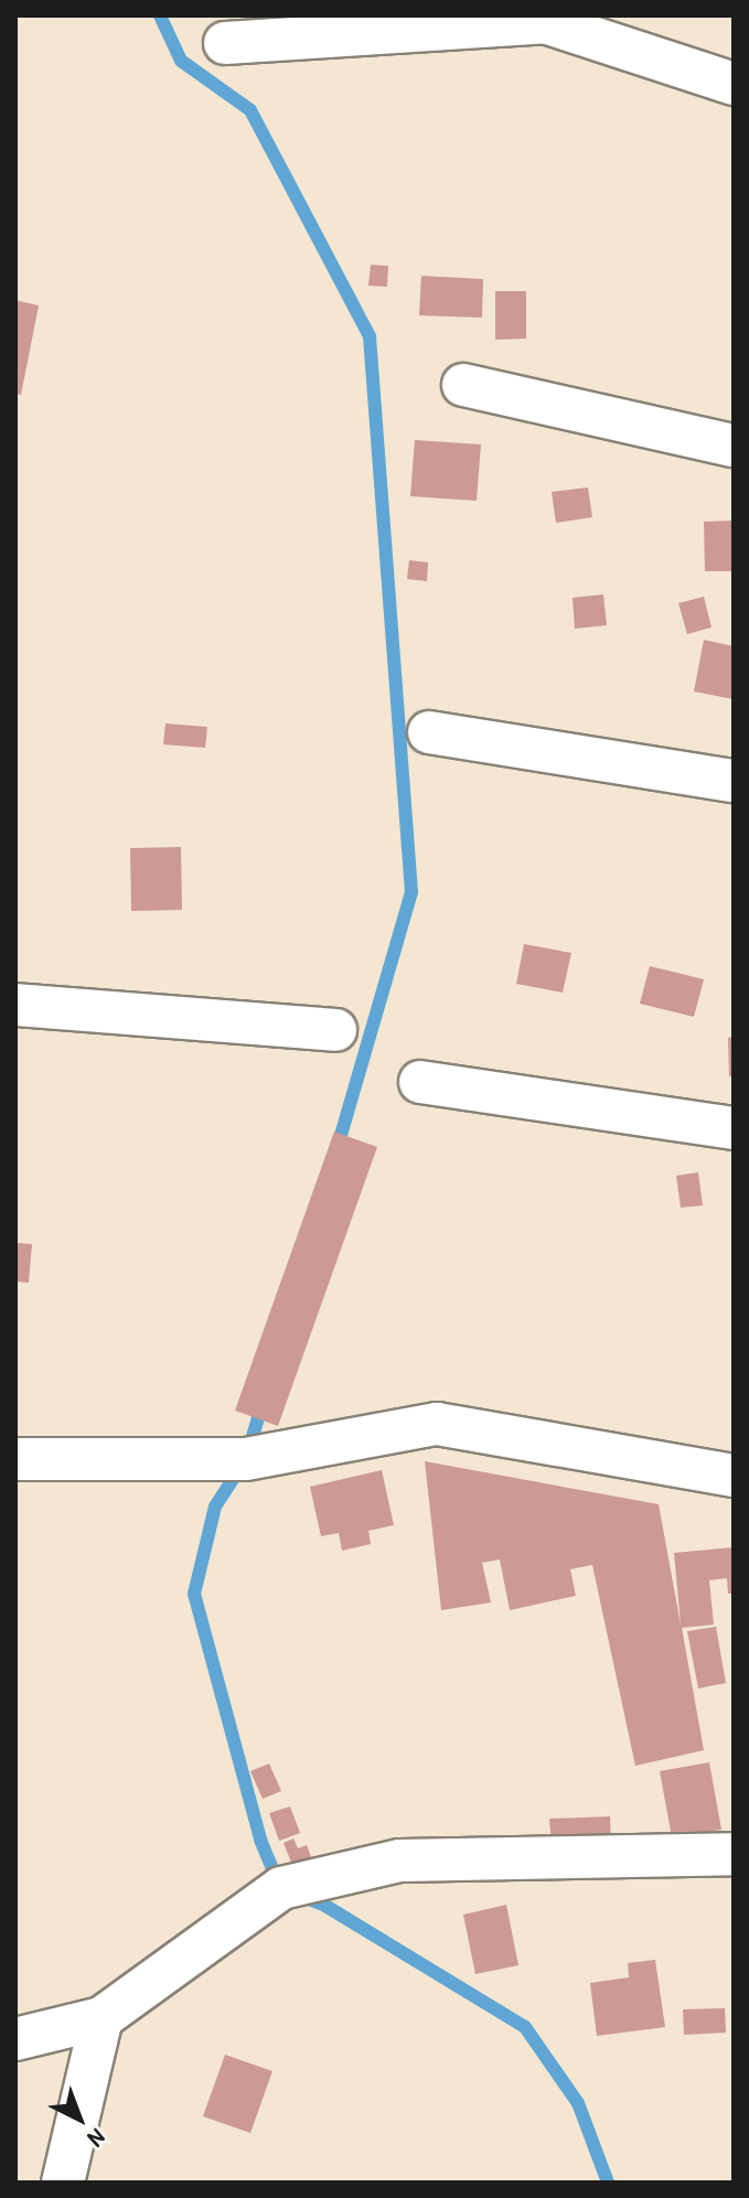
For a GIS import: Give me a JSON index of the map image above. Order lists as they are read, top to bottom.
{
  "north": "bottom right"
}
